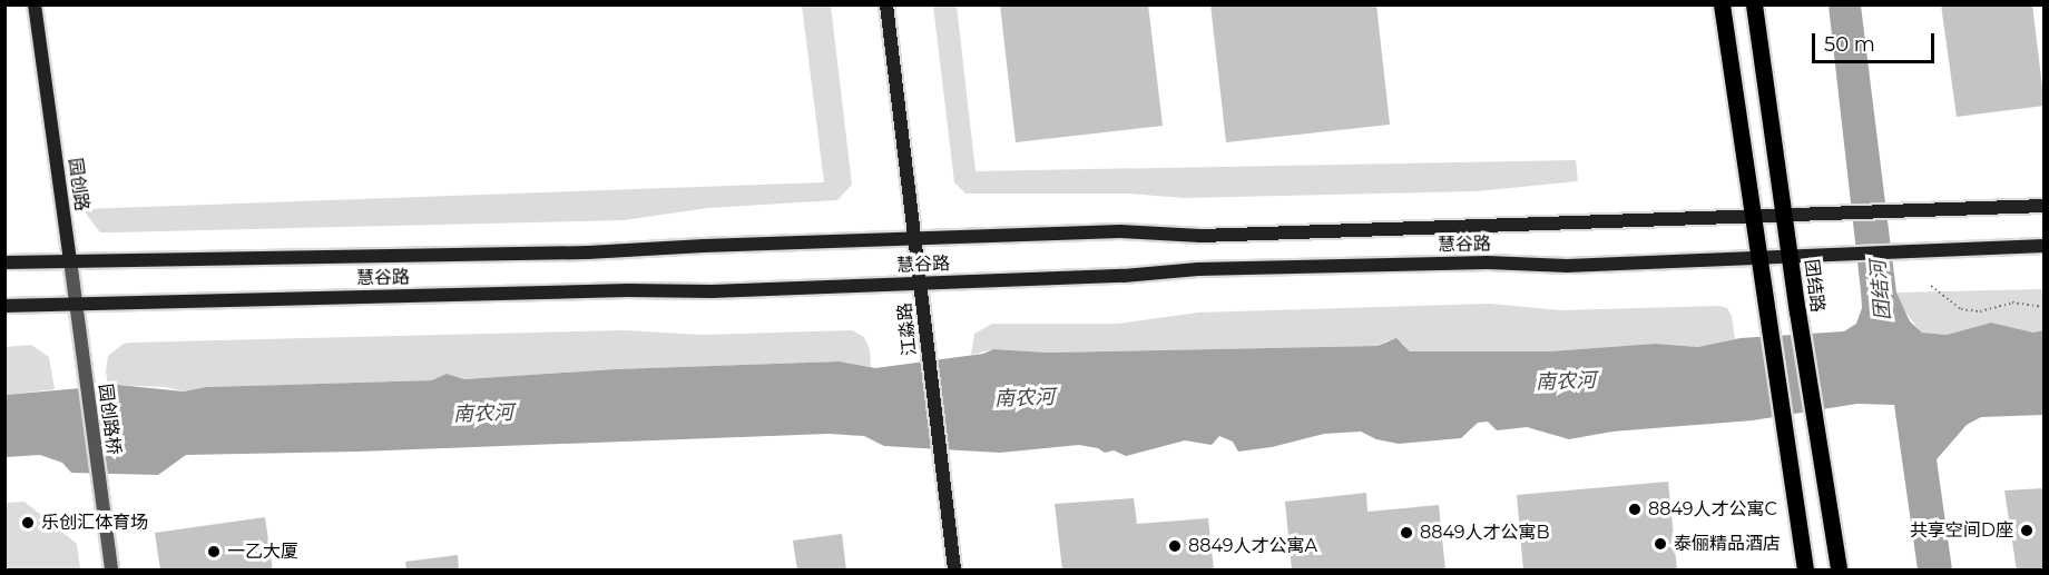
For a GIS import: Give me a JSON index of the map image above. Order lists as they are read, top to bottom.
{
  "streets": {
    "main road": [
      "园创路",
      "慧谷路",
      "团结路",
      "江淼路"
    ],
    "street": ["园创路桥"]
  },
  "crossings": [
    ["园创路", "慧谷路"],
    ["园创路", "园创路桥"],
    ["慧谷路", "团结路"],
    ["慧谷路", "江淼路"]
  ],
  "water": ["团结河", "南农河"],
  "places": [
    "8849人才公寓C",
    "乐创汇体育场",
    "共享空间D座",
    "8849人才公寓B",
    "泰俪精品酒店",
    "8849人才公寓A",
    "一乙大厦"
  ],
  "scale_bar": "50 m"
}
